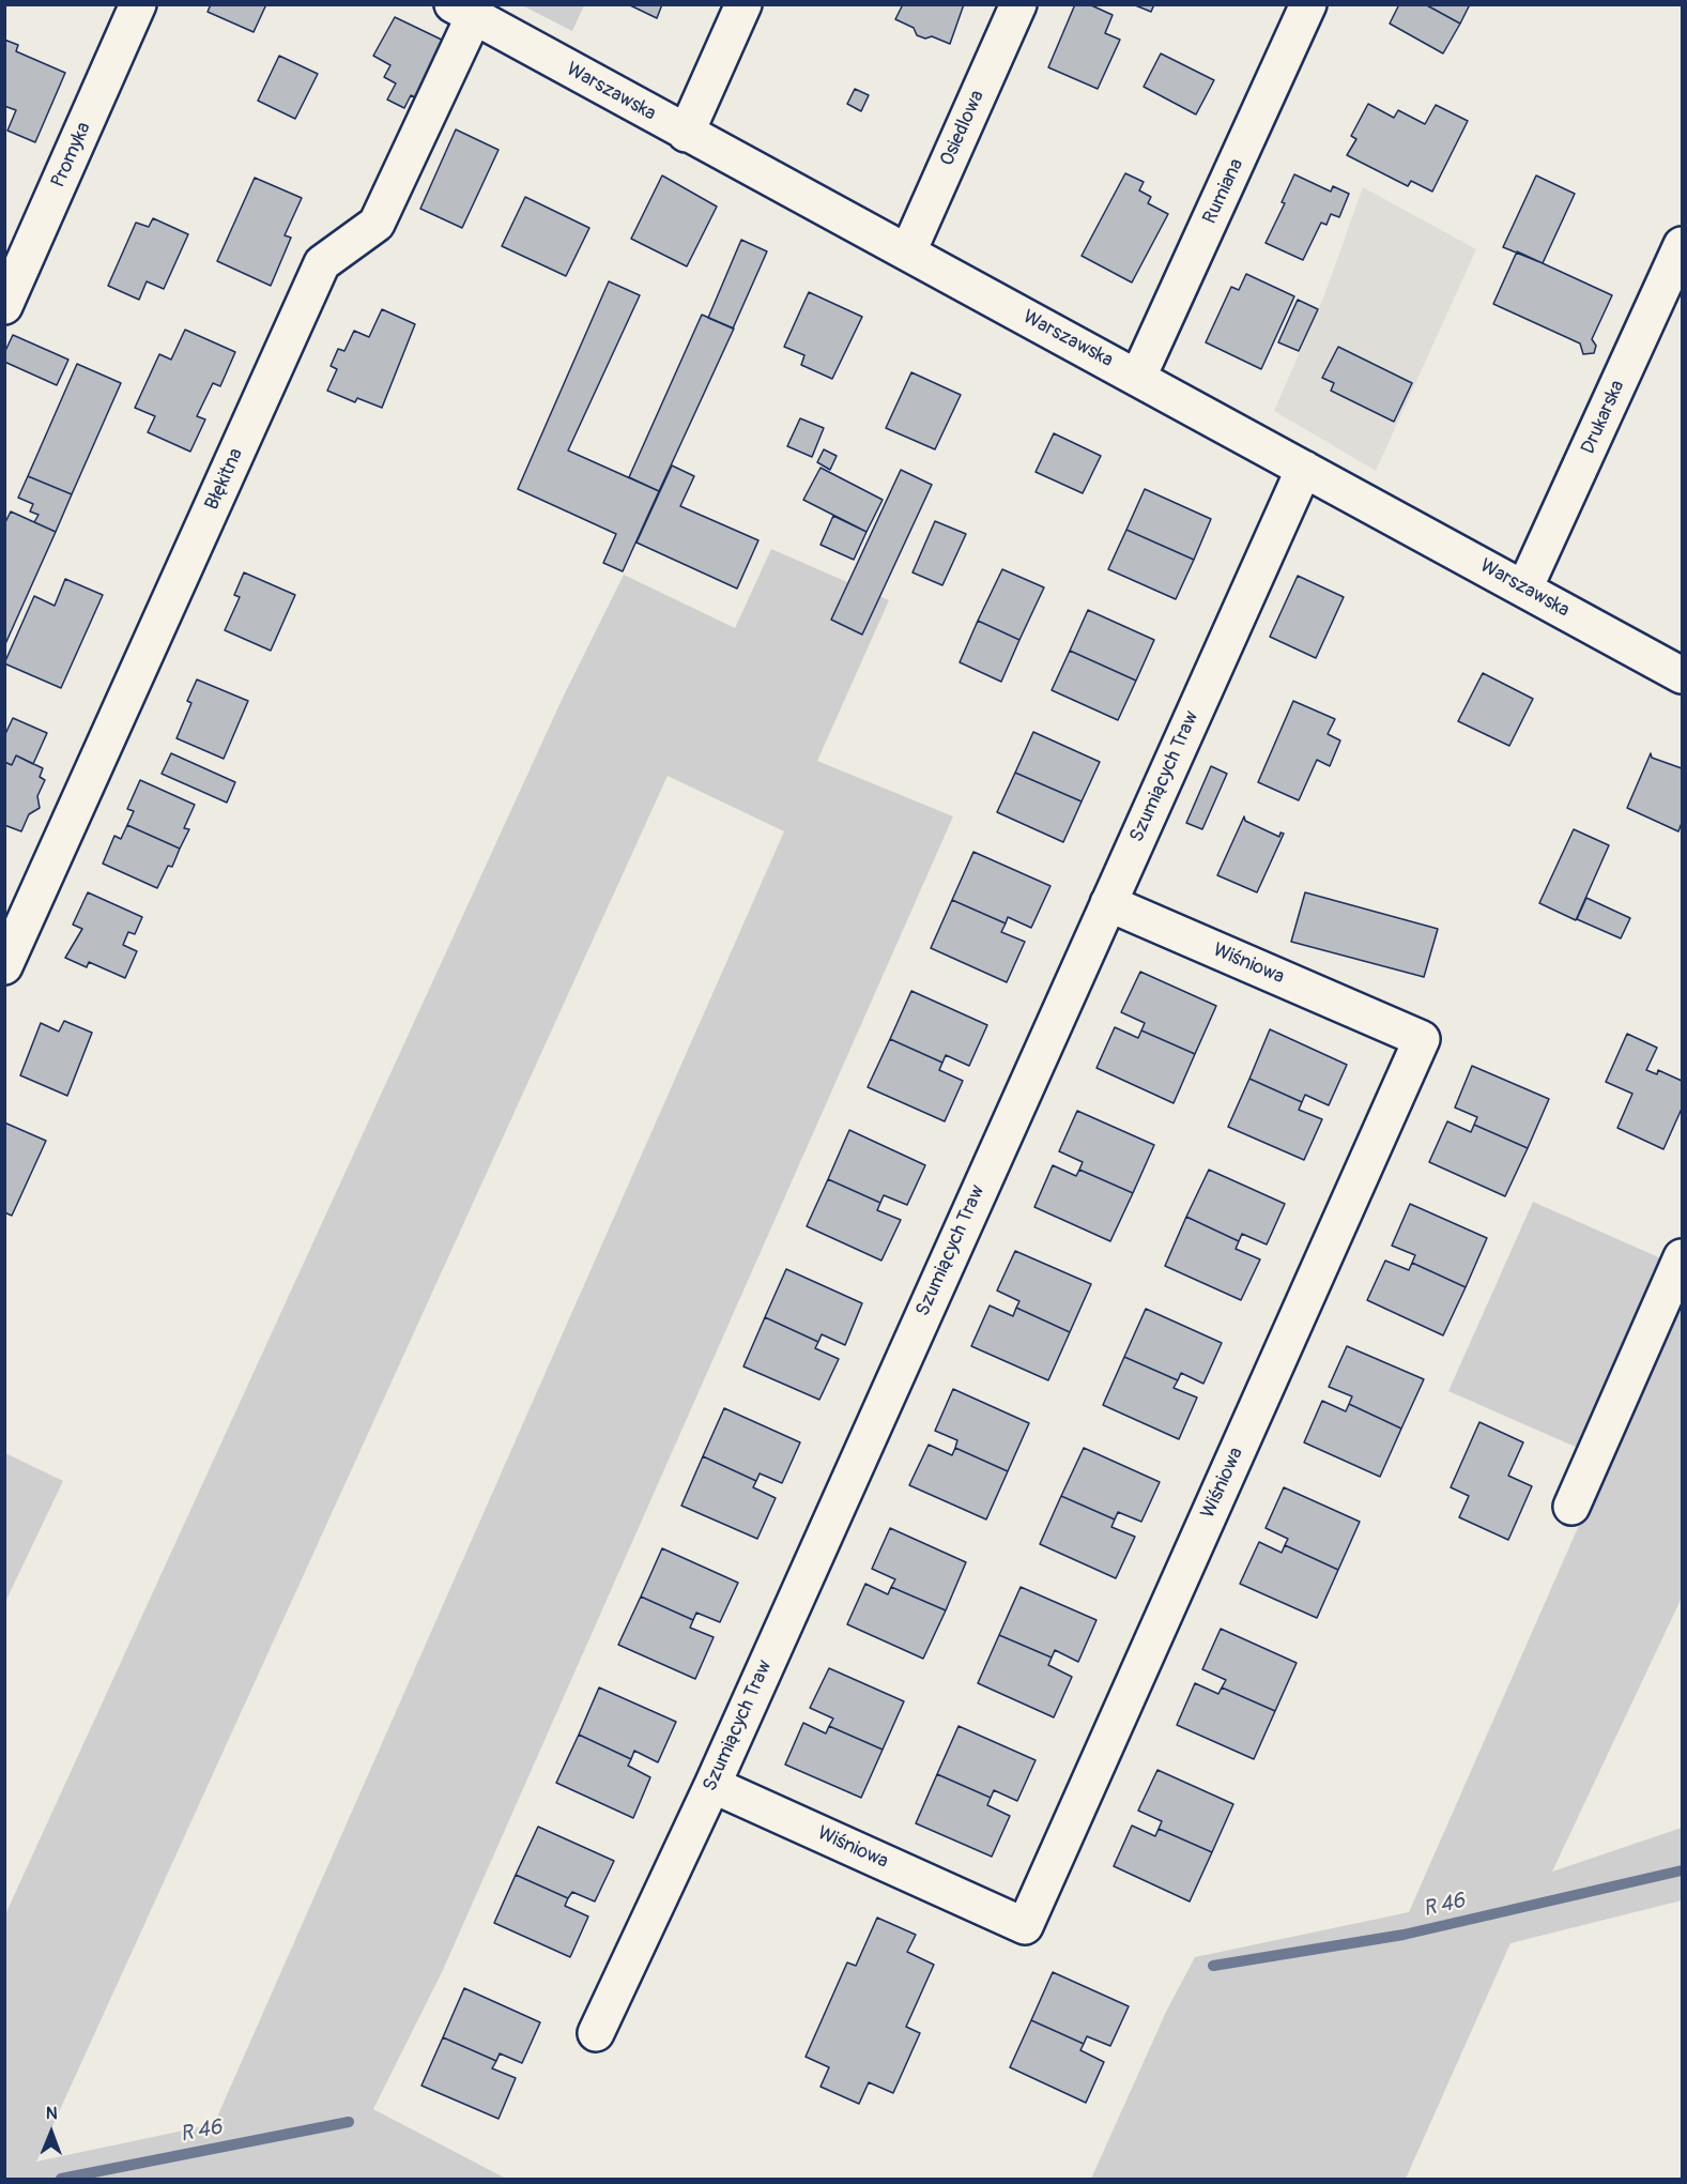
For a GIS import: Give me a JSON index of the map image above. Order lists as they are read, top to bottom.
{
  "streets": {
    "street": [
      "Warszawska",
      "Osiedlowa",
      "Promyka",
      "Rumiana",
      "Drukarska",
      "Błękitna",
      "Szumiących Traw",
      "Wiśniowa"
    ]
  },
  "crossings": [
    ["Warszawska", "Osiedlowa"],
    ["Warszawska", "Rumiana"],
    ["Warszawska", "Drukarska"],
    ["Warszawska", "Błękitna"],
    ["Warszawska", "Szumiących Traw"],
    ["Szumiących Traw", "Wiśniowa"]
  ],
  "water": ["R 46"],
  "north": "top"
}
